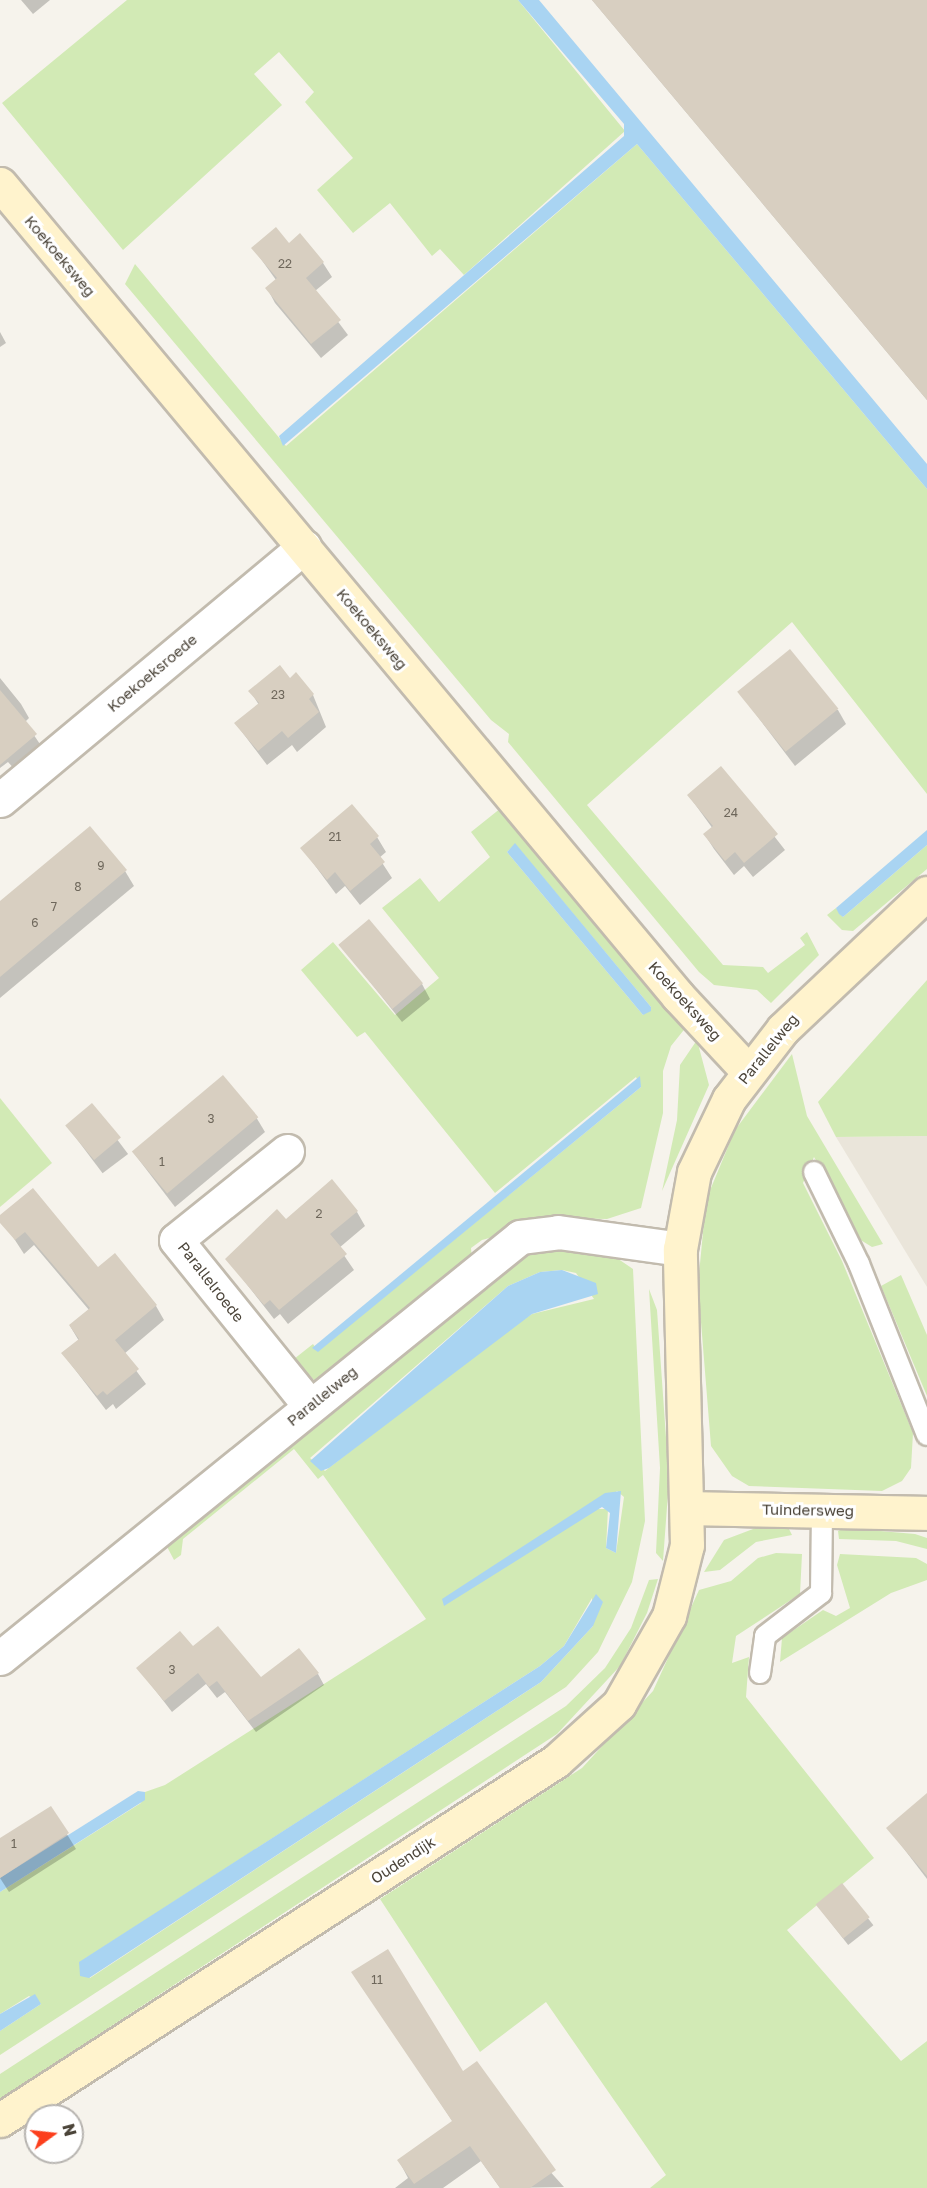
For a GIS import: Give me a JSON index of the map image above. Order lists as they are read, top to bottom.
{
  "streets": {
    "street": [
      "Koekoeksweg",
      "Koekoeksroede",
      "Parallelweg",
      "Parallelroede",
      "Tuindersweg",
      "Oudendijk"
    ]
  },
  "crossings": [
    ["Koekoeksweg", "Koekoeksroede"],
    ["Koekoeksweg", "Parallelweg"],
    ["Parallelweg", "Parallelroede"],
    ["Parallelweg", "Tuindersweg"],
    ["Parallelweg", "Oudendijk"],
    ["Tuindersweg", "Oudendijk"]
  ],
  "house_numbers": [
    "22",
    "23",
    "24",
    "21",
    "9",
    "8",
    "7",
    "6",
    "3",
    "1",
    "2",
    "3",
    "1",
    "11"
  ],
  "north": "right"
}
